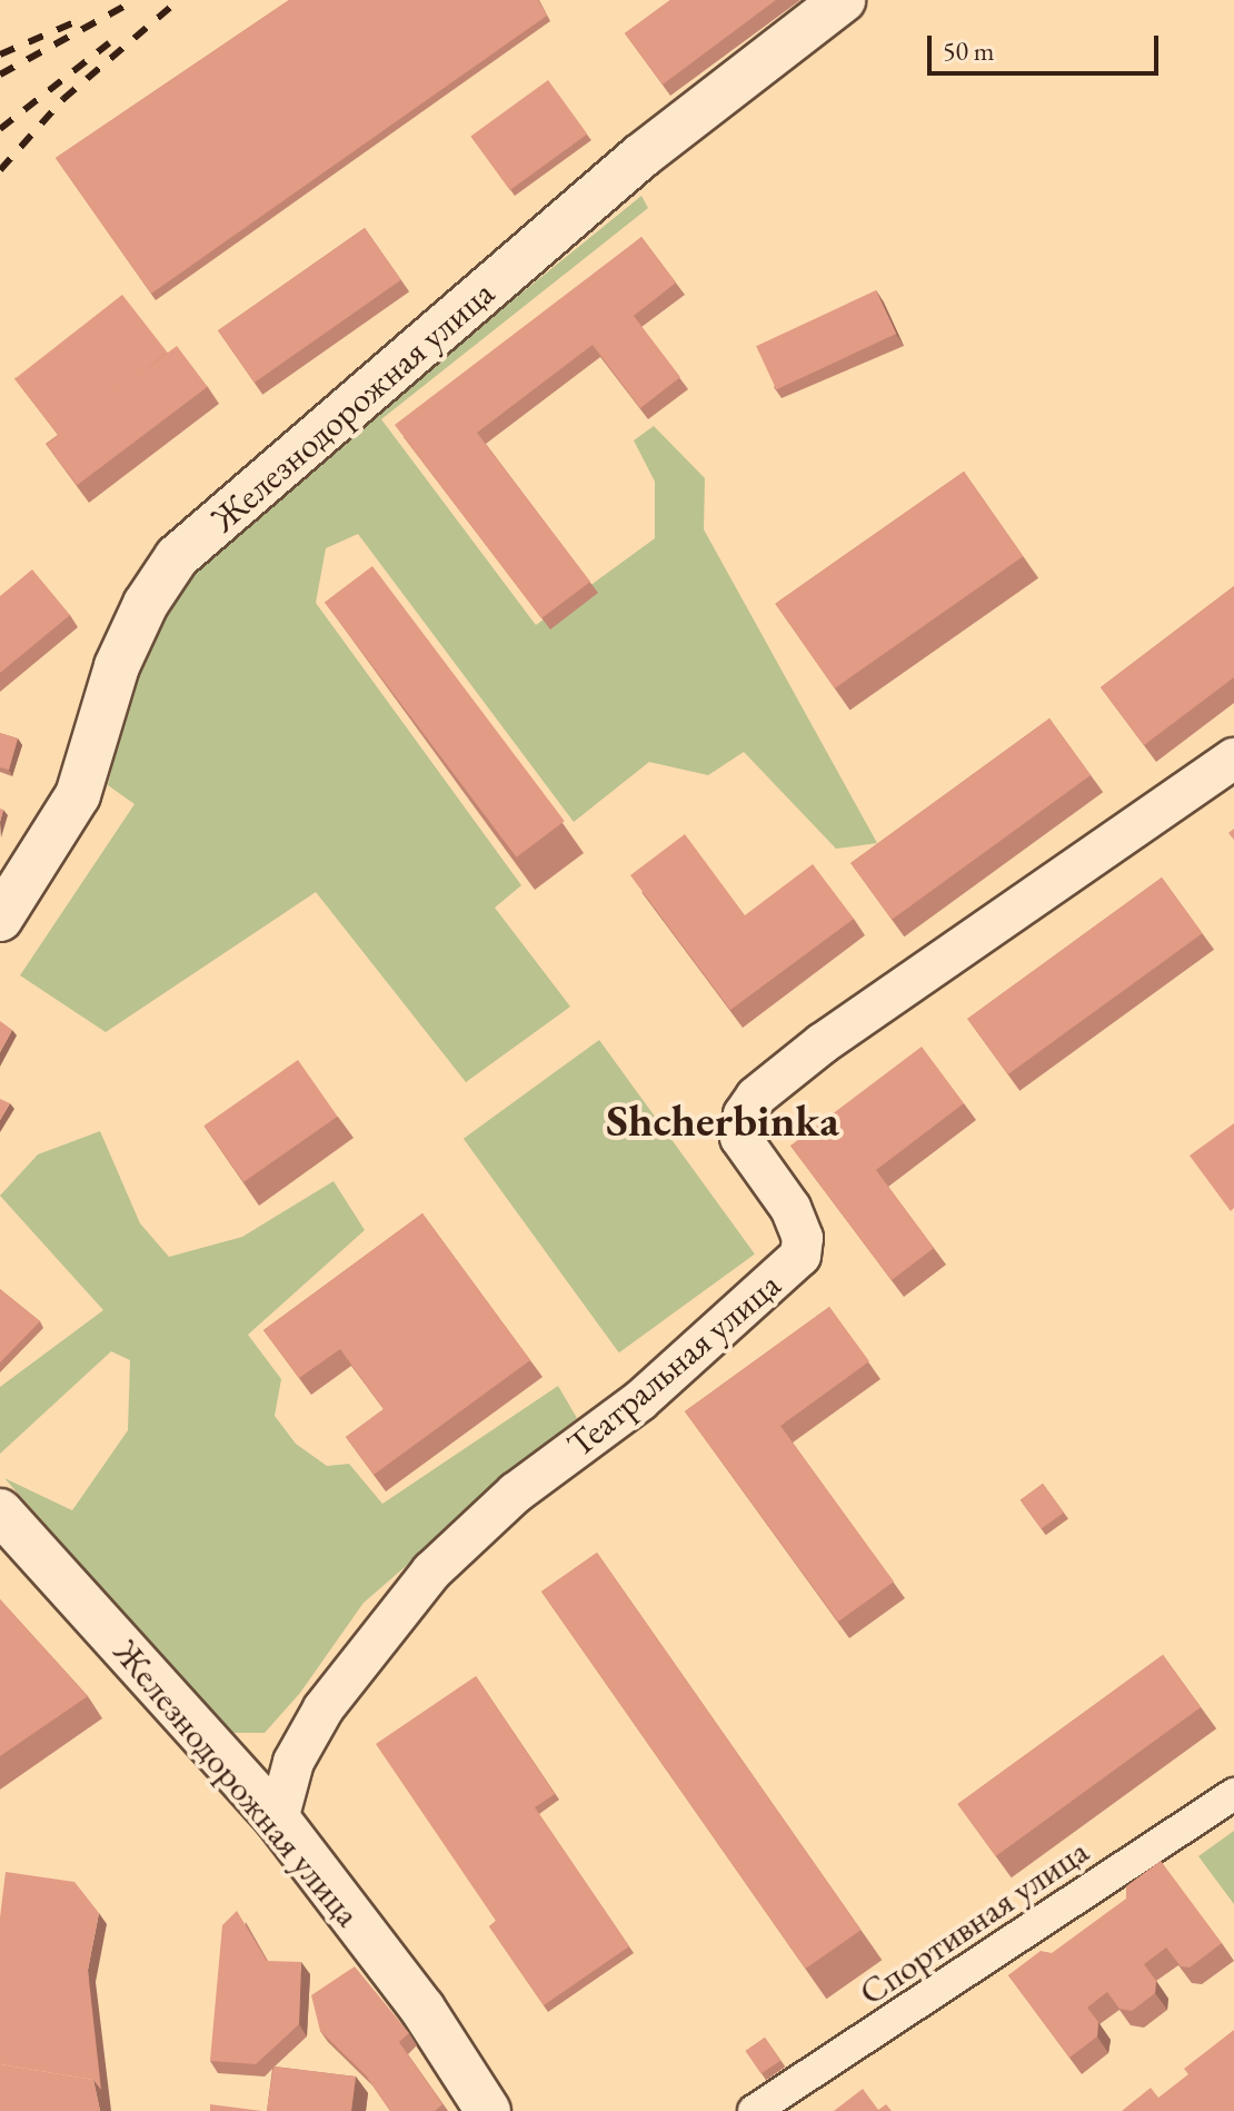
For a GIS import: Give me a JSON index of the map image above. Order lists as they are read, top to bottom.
{
  "streets": {
    "main road": ["Железнодорожная улица"],
    "street": ["Театральная улица", "Спортивная улица"]
  },
  "crossings": [
    ["Железнодорожная улица", "Театральная улица"]
  ],
  "districts": ["Shcherbinka"],
  "scale_bar": "50 m"
}
